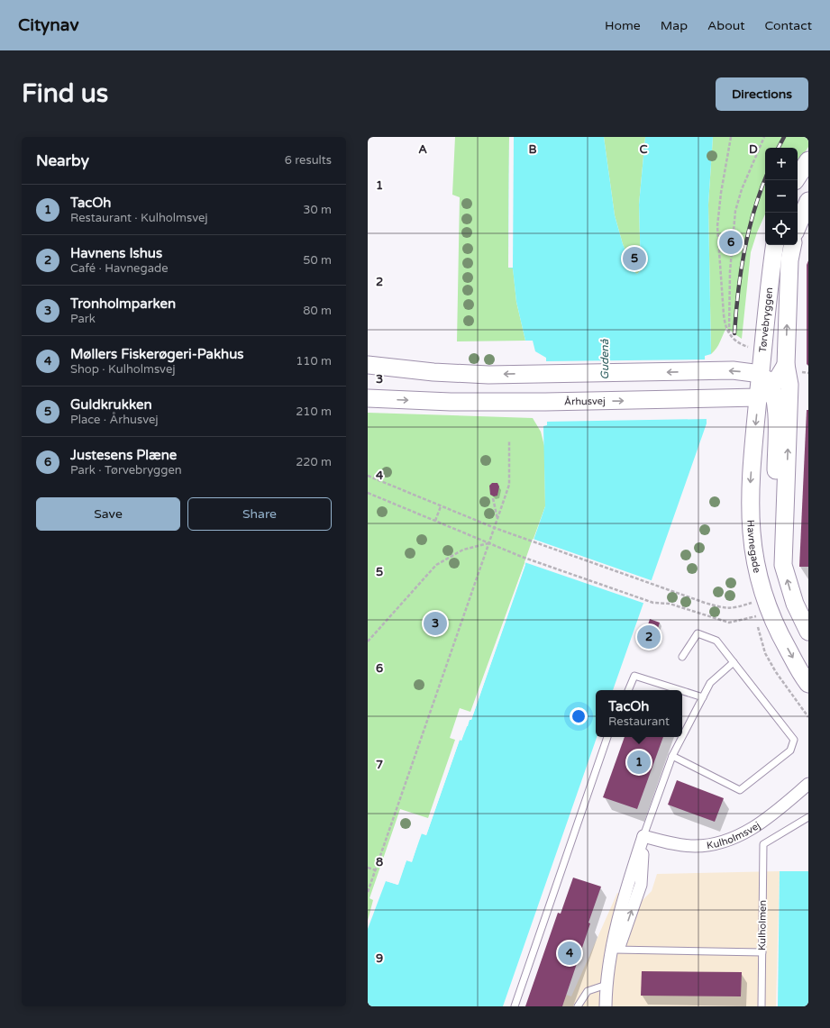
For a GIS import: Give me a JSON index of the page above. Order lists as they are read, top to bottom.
{
  "streets": {
    "main road": ["Tørvebryggen", "Århusvej", "Havnegade"],
    "street": ["Kulholmsvej"],
    "lane": ["Kulholmen"]
  },
  "crossings": [
    ["Tørvebryggen", "Århusvej"],
    ["Tørvebryggen", "Havnegade"],
    ["Århusvej", "Havnegade"]
  ],
  "water": ["Gudenå"],
  "page": {
    "header": "Citynav",
    "nav": [
      "Home",
      "Map",
      "About",
      "Contact"
    ],
    "buttons": [
      "Directions",
      ["Save", "Share"]
    ],
    "title": "Find us",
    "heading": ["Nearby", "6 results"],
    "map_buttons": ["+", "−"],
    "list": [
      {
        "mark": "1",
        "name": "TacOh",
        "note": "Restaurant · Kulholmsvej",
        "value": "30 m"
      },
      {
        "mark": "2",
        "name": "Havnens Ishus",
        "note": "Café · Havnegade",
        "value": "50 m"
      },
      {
        "mark": "3",
        "name": "Tronholmparken",
        "note": "Park",
        "value": "80 m"
      },
      {
        "mark": "4",
        "name": "Møllers Fiskerøgeri-Pakhus",
        "note": "Shop · Kulholmsvej",
        "value": "110 m"
      },
      {
        "mark": "5",
        "name": "Guldkrukken",
        "note": "Place · Århusvej",
        "value": "210 m"
      },
      {
        "mark": "6",
        "name": "Justesens Plæne",
        "note": "Park · Tørvebryggen",
        "value": "220 m"
      }
    ],
    "pins": [
      "6",
      "5",
      "3",
      "2",
      "1",
      "4"
    ],
    "popup": ["TacOh", "Restaurant"]
  },
  "grid": {
    "columns": [
      "A",
      "B",
      "C",
      "D"
    ],
    "rows": [
      "1",
      "2",
      "3",
      "4",
      "5",
      "6",
      "7",
      "8",
      "9"
    ]
  }
}
